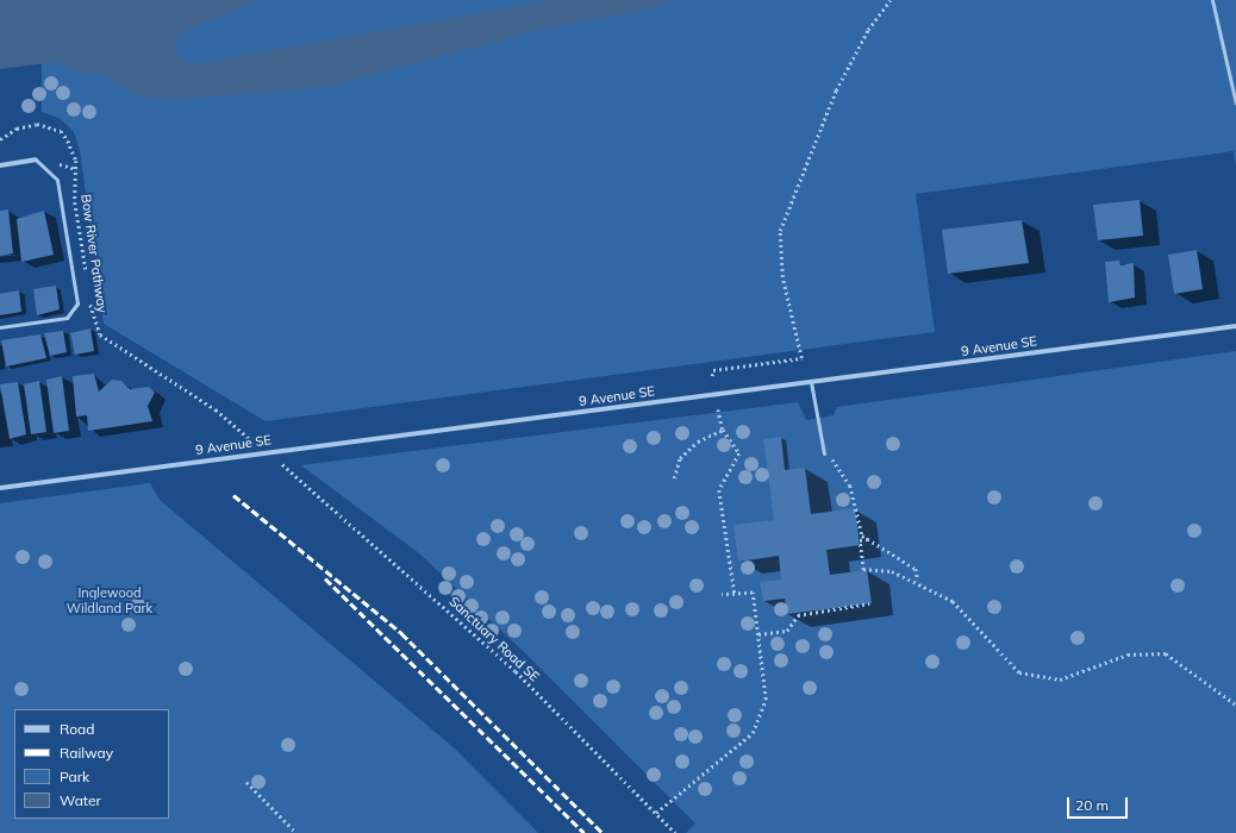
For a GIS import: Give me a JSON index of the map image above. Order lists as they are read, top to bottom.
{
  "streets": {
    "street": ["9 Avenue SE"],
    "path": ["Bow River Pathway", "Sanctuary Road SE"]
  },
  "parks": ["Inglewood Wildland Park"],
  "legend": [
    "Road",
    "Railway",
    "Park",
    "Water"
  ],
  "scale_bar": "20 m"
}
